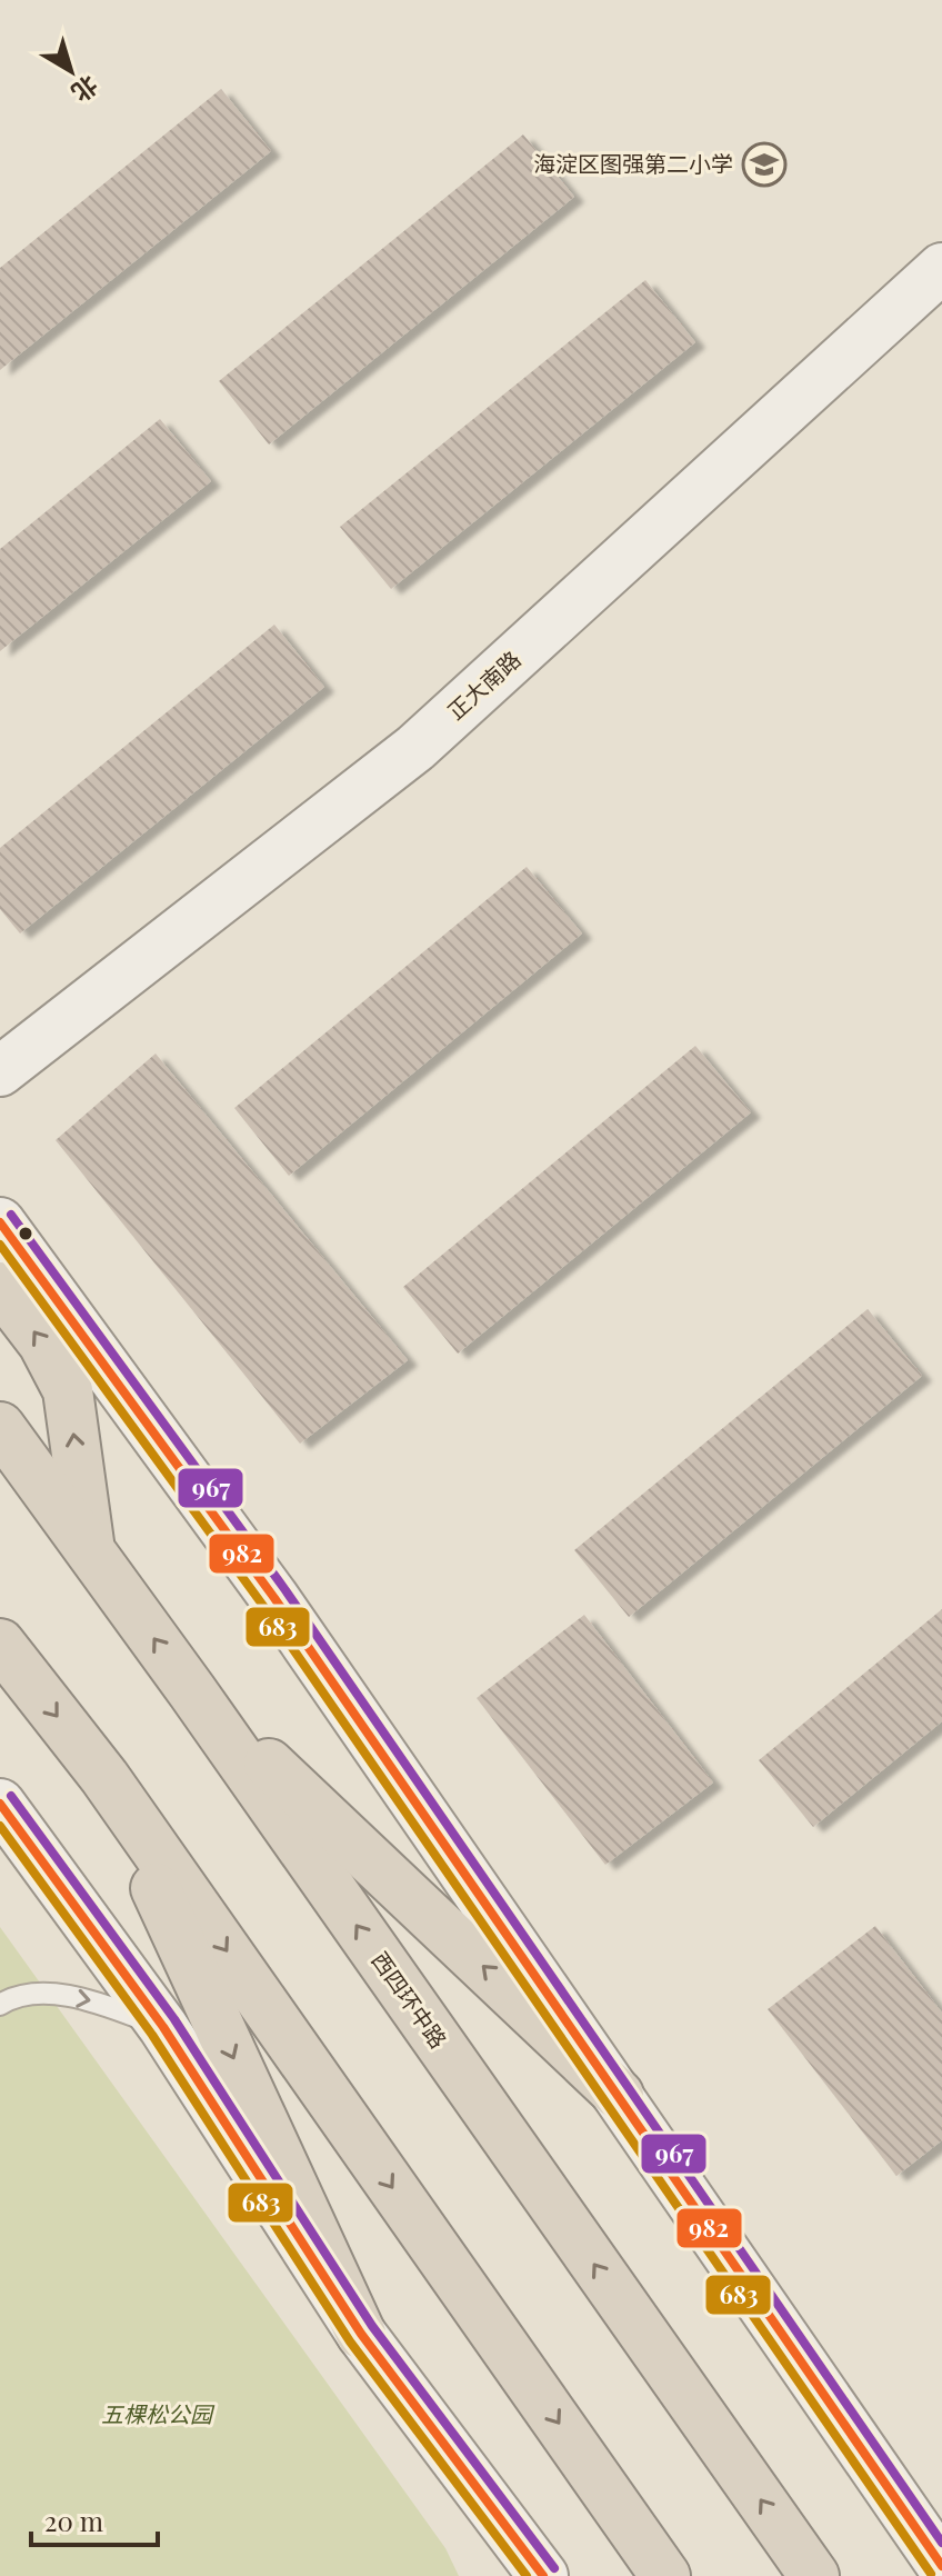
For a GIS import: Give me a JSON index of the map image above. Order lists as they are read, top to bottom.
{
  "streets": {
    "highway": ["西四环中路"],
    "street": ["正大南路"]
  },
  "parks": ["五棵松公园"],
  "places": {
    "school or university": ["海淀区图强第二小学"]
  },
  "lines": ["transit line 967", "transit line 982", "transit line 683"],
  "scale_bar": "20 m",
  "north": "bottom right"
}
